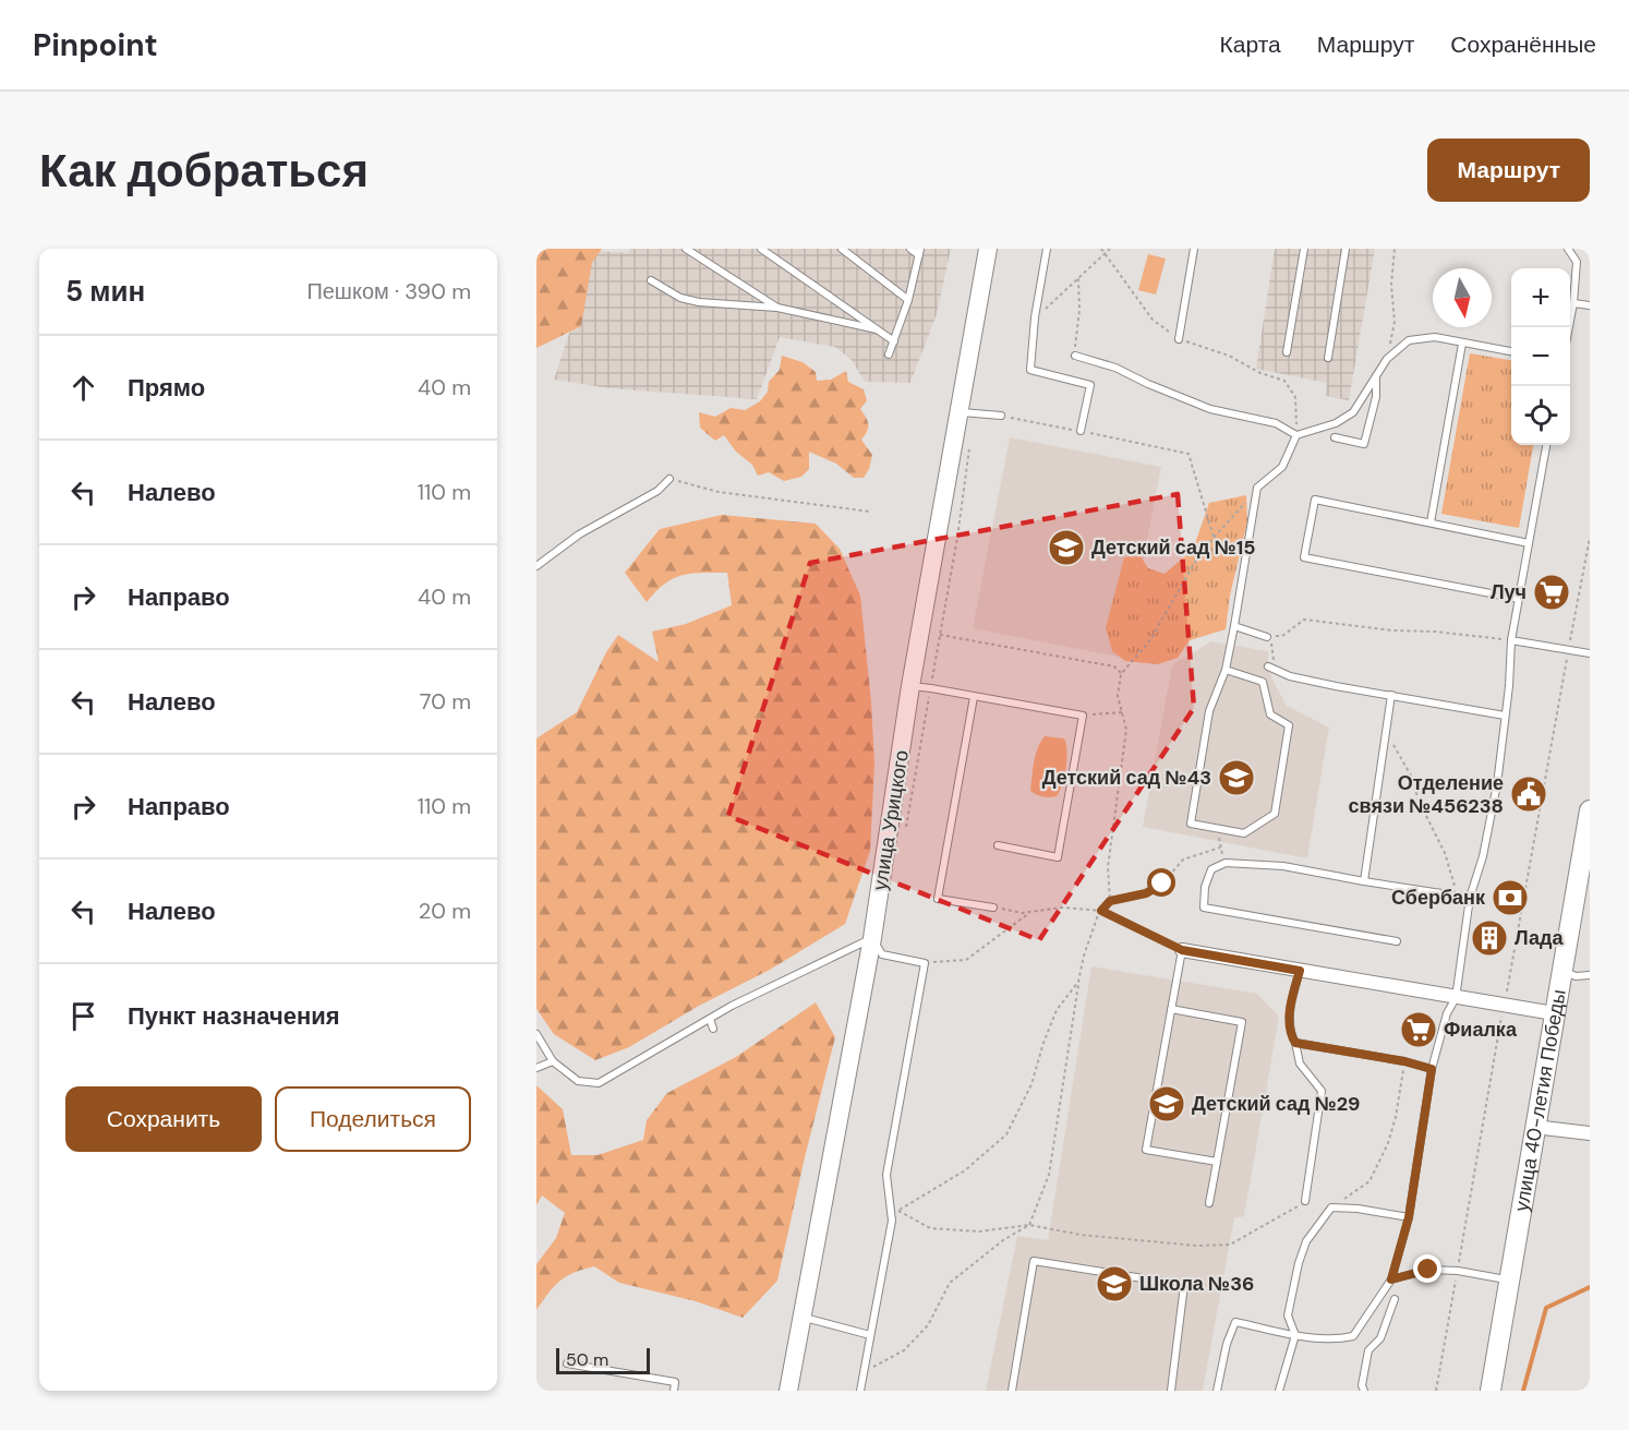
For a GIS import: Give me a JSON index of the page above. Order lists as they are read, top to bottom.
{
  "streets": {
    "main road": ["улица 40-летия Победы"],
    "street": ["улица Урицкого"]
  },
  "places": {
    "school or university": [
      "Детский сад №15",
      "Детский сад №43",
      "Детский сад №29",
      "Школа №36"
    ],
    "supermarket": ["Луч", "Фиалка"],
    "public building": ["Отделение связи №456238"],
    "bank": ["Сбербанк"],
    "building": ["Лада"]
  },
  "scale_bar": "50 m",
  "north": "bottom",
  "page": {
    "header": "Pinpoint",
    "nav": ["Карта", "Маршрут", "Сохранённые"],
    "buttons": [
      "Маршрут",
      ["Сохранить", "Поделиться"]
    ],
    "title": "Как добраться",
    "heading": ["5 мин", "Пешком · 390 m"],
    "map_buttons": ["+", "−"],
    "list": [
      ["Прямо", "40 m"],
      ["Налево", "110 m"],
      ["Направо", "40 m"],
      ["Налево", "70 m"],
      ["Направо", "110 m"],
      ["Налево", "20 m"],
      "Пункт назначения"
    ],
    "scale": "50 m"
  }
}
